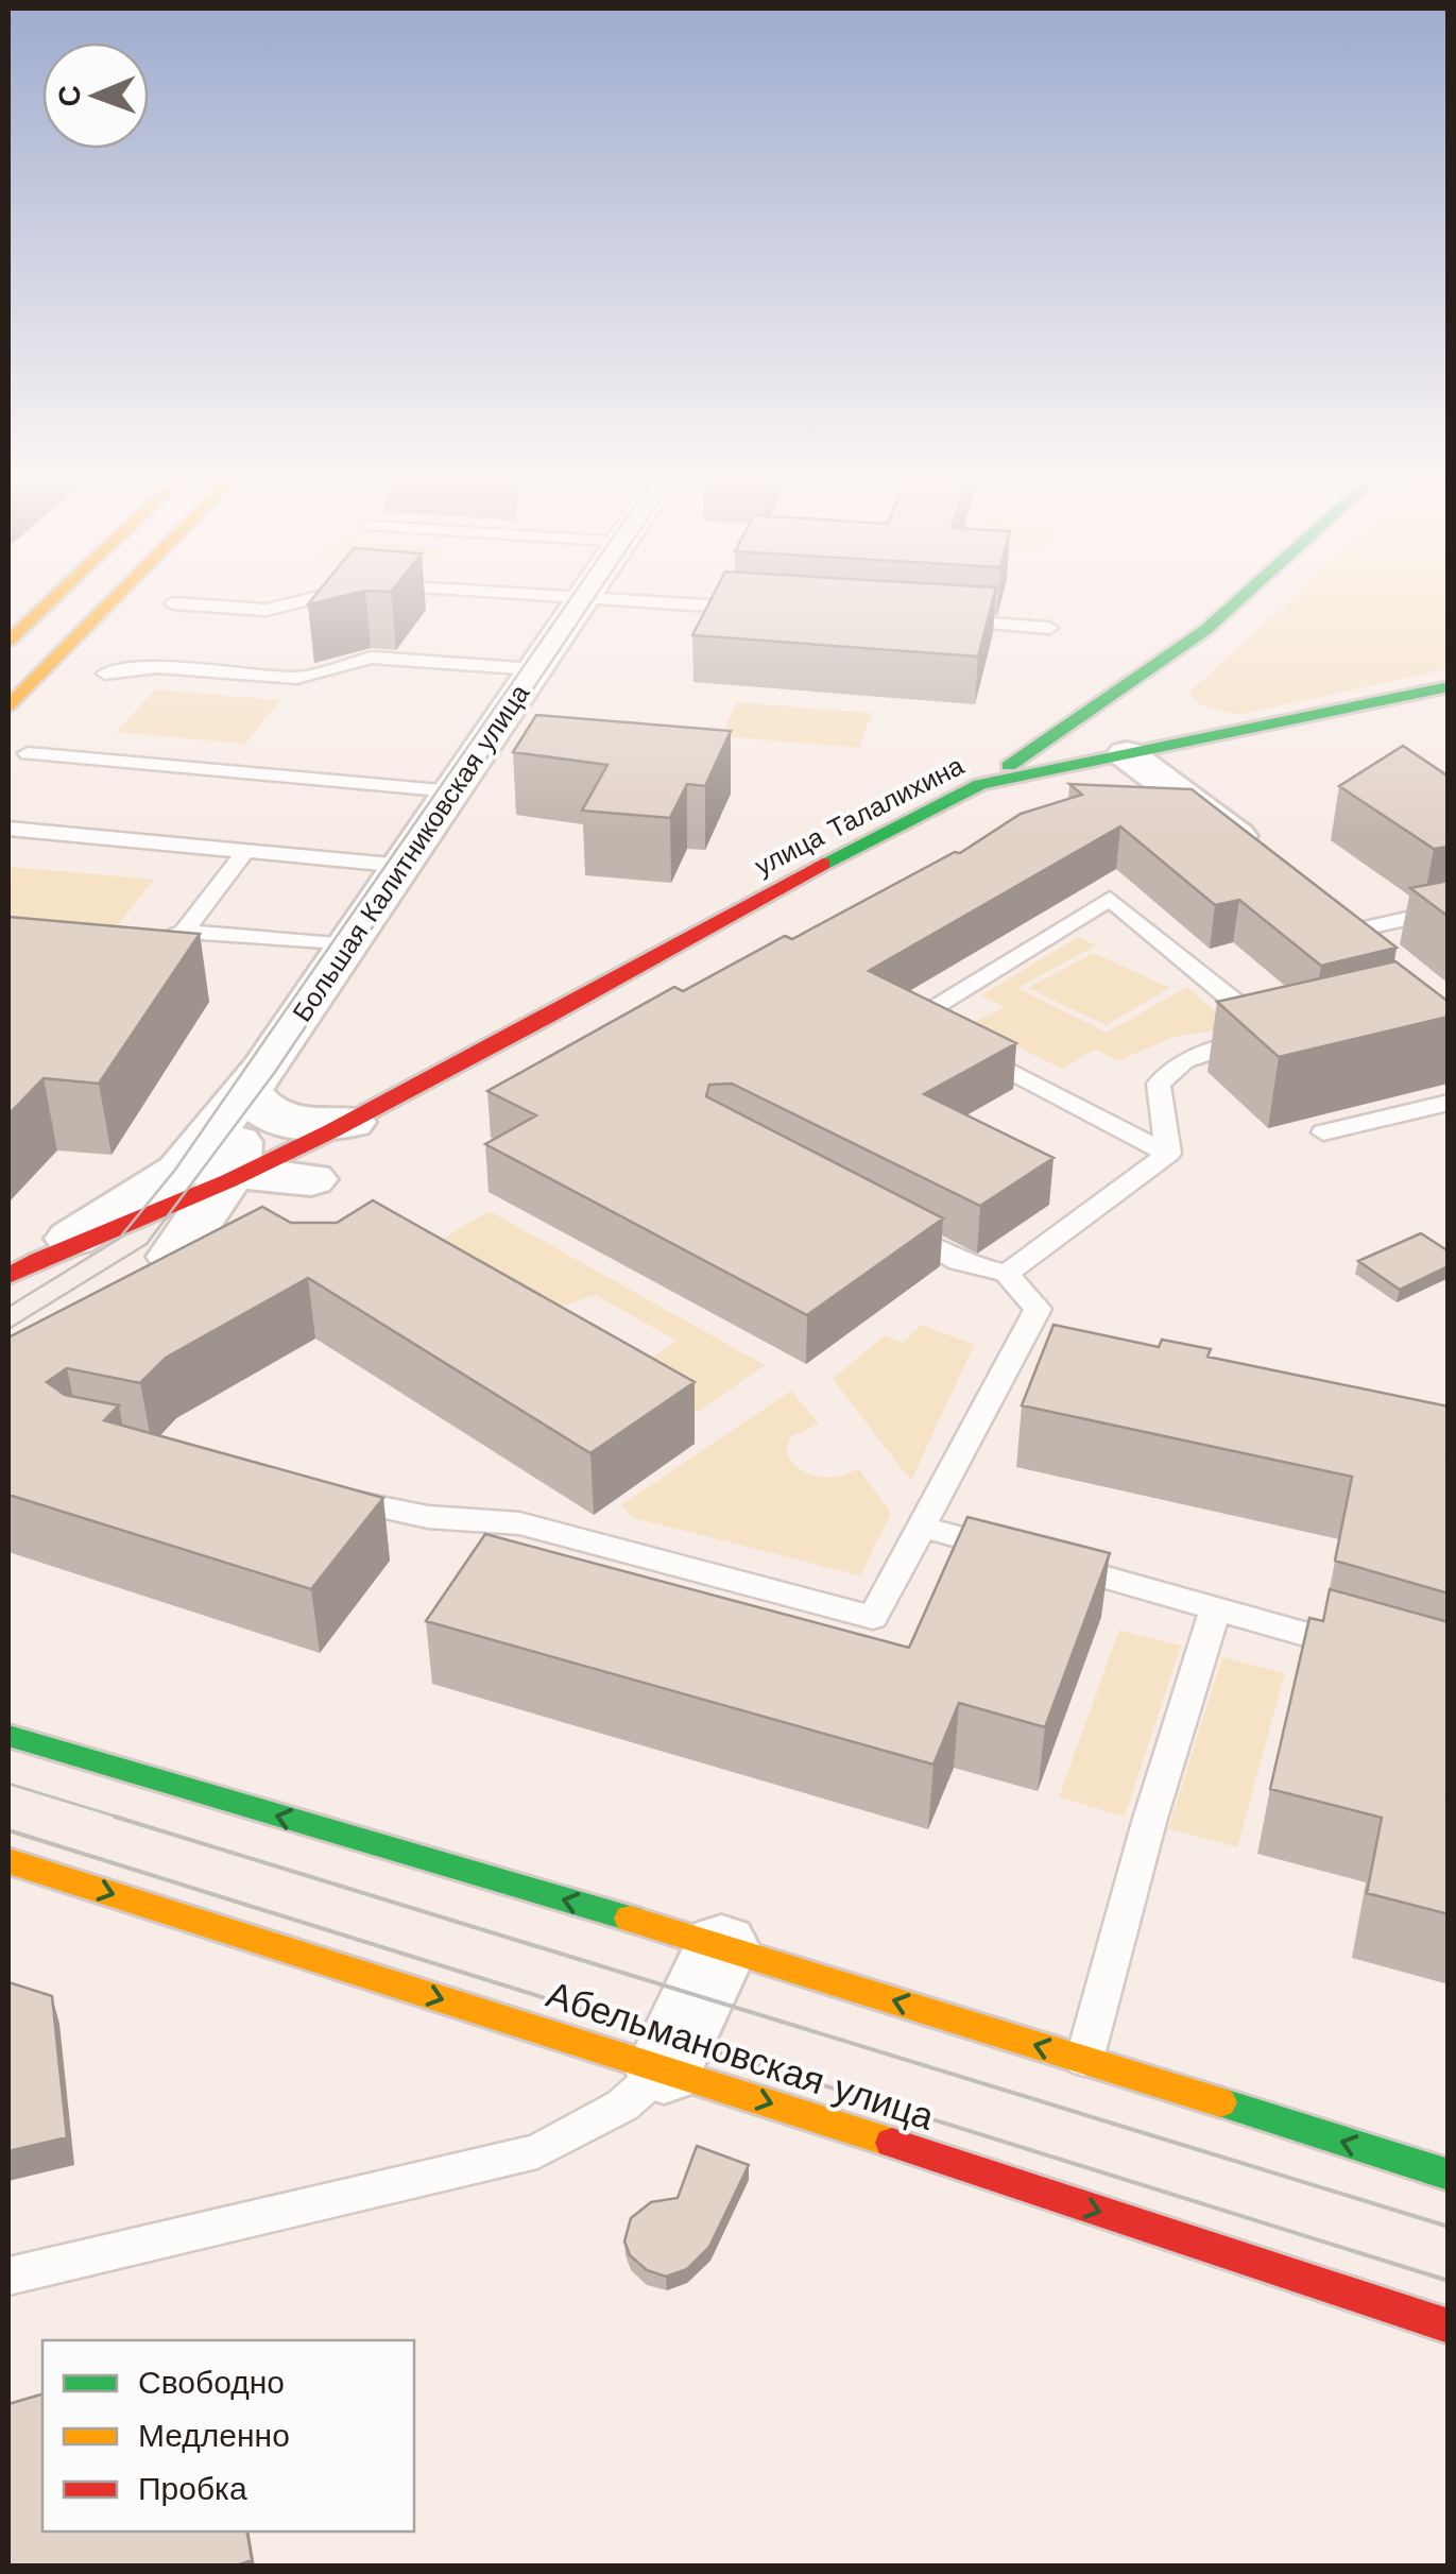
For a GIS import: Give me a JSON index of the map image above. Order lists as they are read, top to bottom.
{
  "streets": {
    "main road": ["улица Талалихина", "Абельмановская улица"],
    "street": ["Большая Калитниковская улица"]
  },
  "crossings": [
    ["улица Талалихина", "Большая Калитниковская улица"]
  ],
  "legend": ["Свободно", "Медленно", "Пробка"],
  "north": "left"
}
